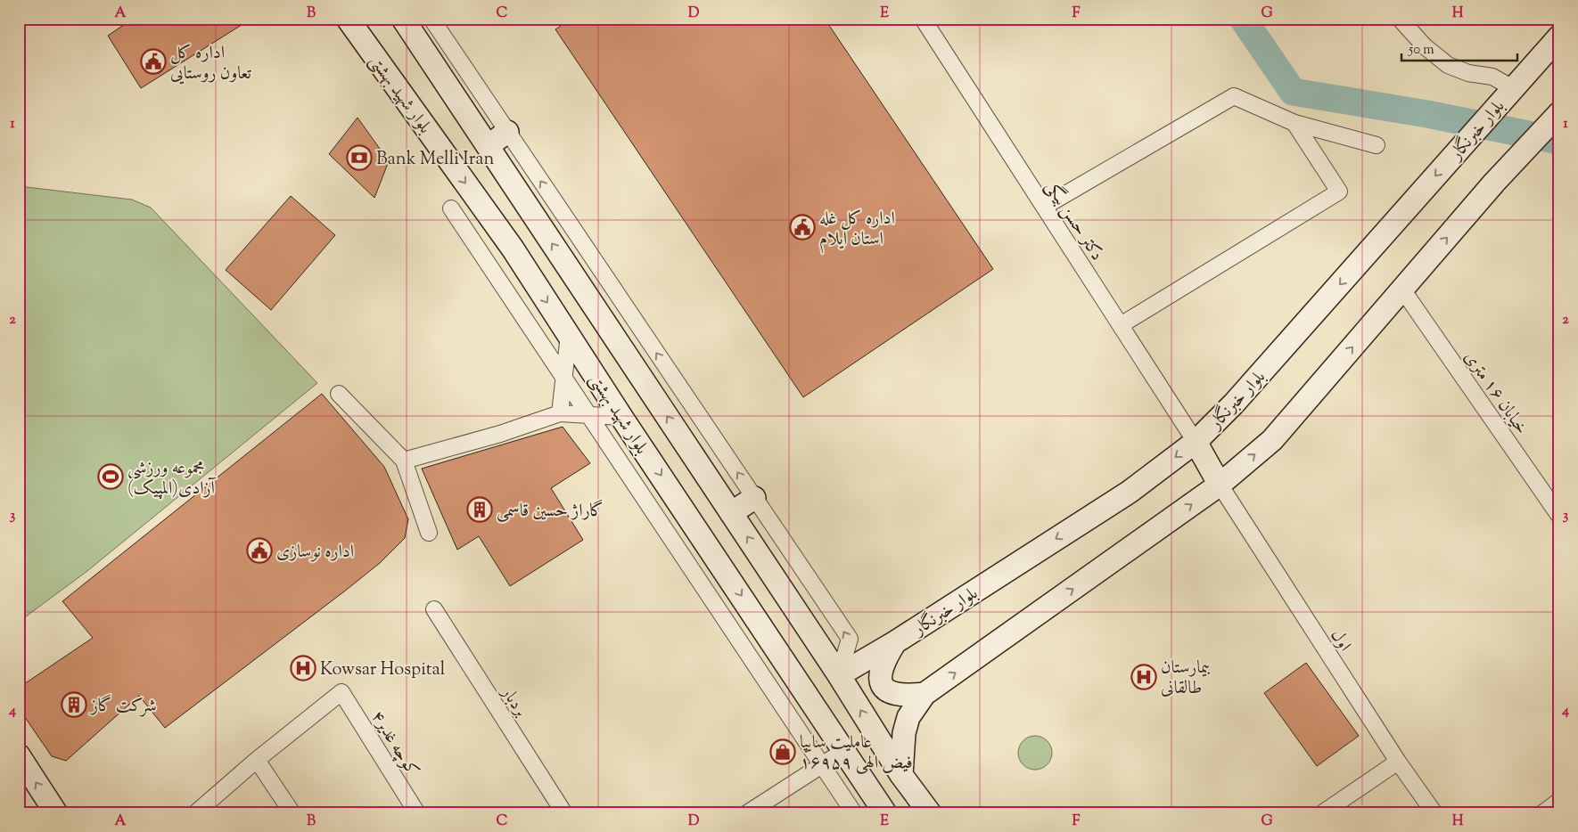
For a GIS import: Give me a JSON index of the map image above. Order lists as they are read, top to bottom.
{
  "streets": {
    "main road": ["بلوار شهید بهشتی", "بلوار خبرنگار"],
    "street": [
      "دکتر حسن بیگی",
      "خیابان ۱۶ متری",
      "اول",
      "بردبار",
      "کوچه غدیر۴"
    ]
  },
  "crossings": [
    ["بلوار شهید بهشتی", "بلوار خبرنگار"],
    ["بلوار خبرنگار", "دکتر حسن بیگی"]
  ],
  "places": {
    "public building": ["اداره کل تعاون روستایی", "اداره کل غله استان ایلام", "اداره نوسازی"],
    "bank": ["Bank Melli Iran"],
    "sports": ["مجموعه ورزشی آزادی(المپیک)"],
    "building": ["گاراژ حسین قاسمی", "شرکت گاز"],
    "hospital": ["Kowsar Hospital", "بیمارستان طالقانی"],
    "shop": ["عاملیت سایپا ۱۶۹۵۹ فیض الهی"]
  },
  "scale_bar": "50 m",
  "grid": {
    "columns": [
      "A",
      "B",
      "C",
      "D",
      "E",
      "F",
      "G",
      "H"
    ],
    "rows": [
      "1",
      "2",
      "3",
      "4"
    ]
  }
}
